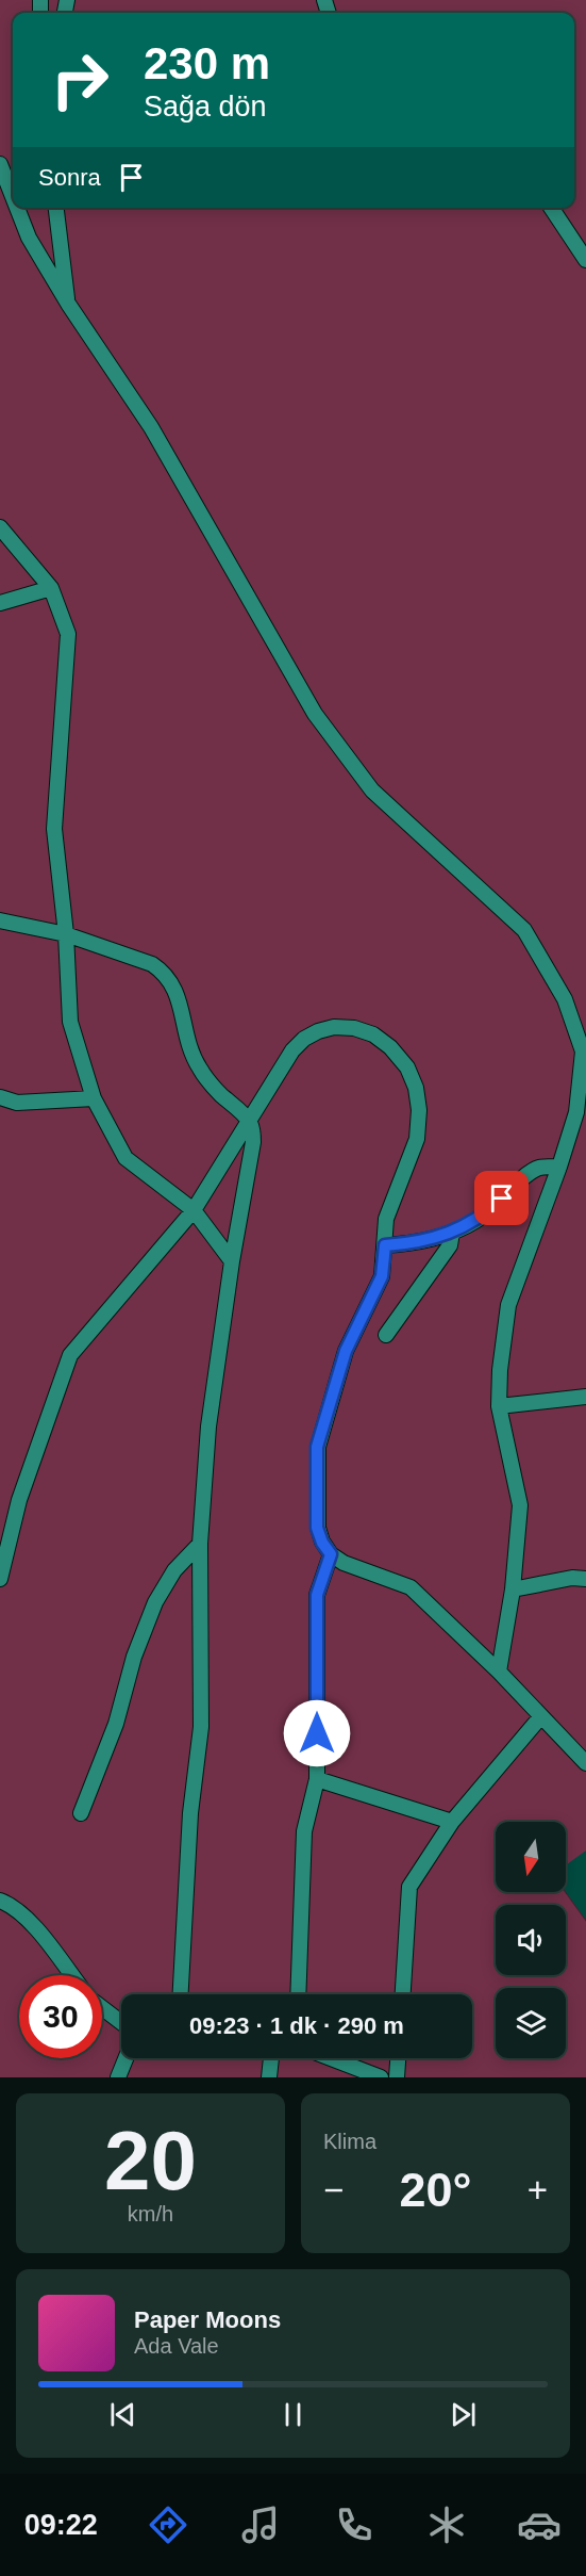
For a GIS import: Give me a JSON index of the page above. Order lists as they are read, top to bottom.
{
  "north": "bottom",
  "page": {
    "turn": ["230 m", "Sağa dön"],
    "then": "Sonra",
    "limit": "30",
    "trip": "09:23 · 1 dk · 290 m",
    "tile": [
      ["20", "km/h"],
      "Klima"
    ],
    "heat": ["−", "20°", "+"],
    "song": ["Paper Moons", "Ada Vale"],
    "tabs": "09:22"
  }
}
